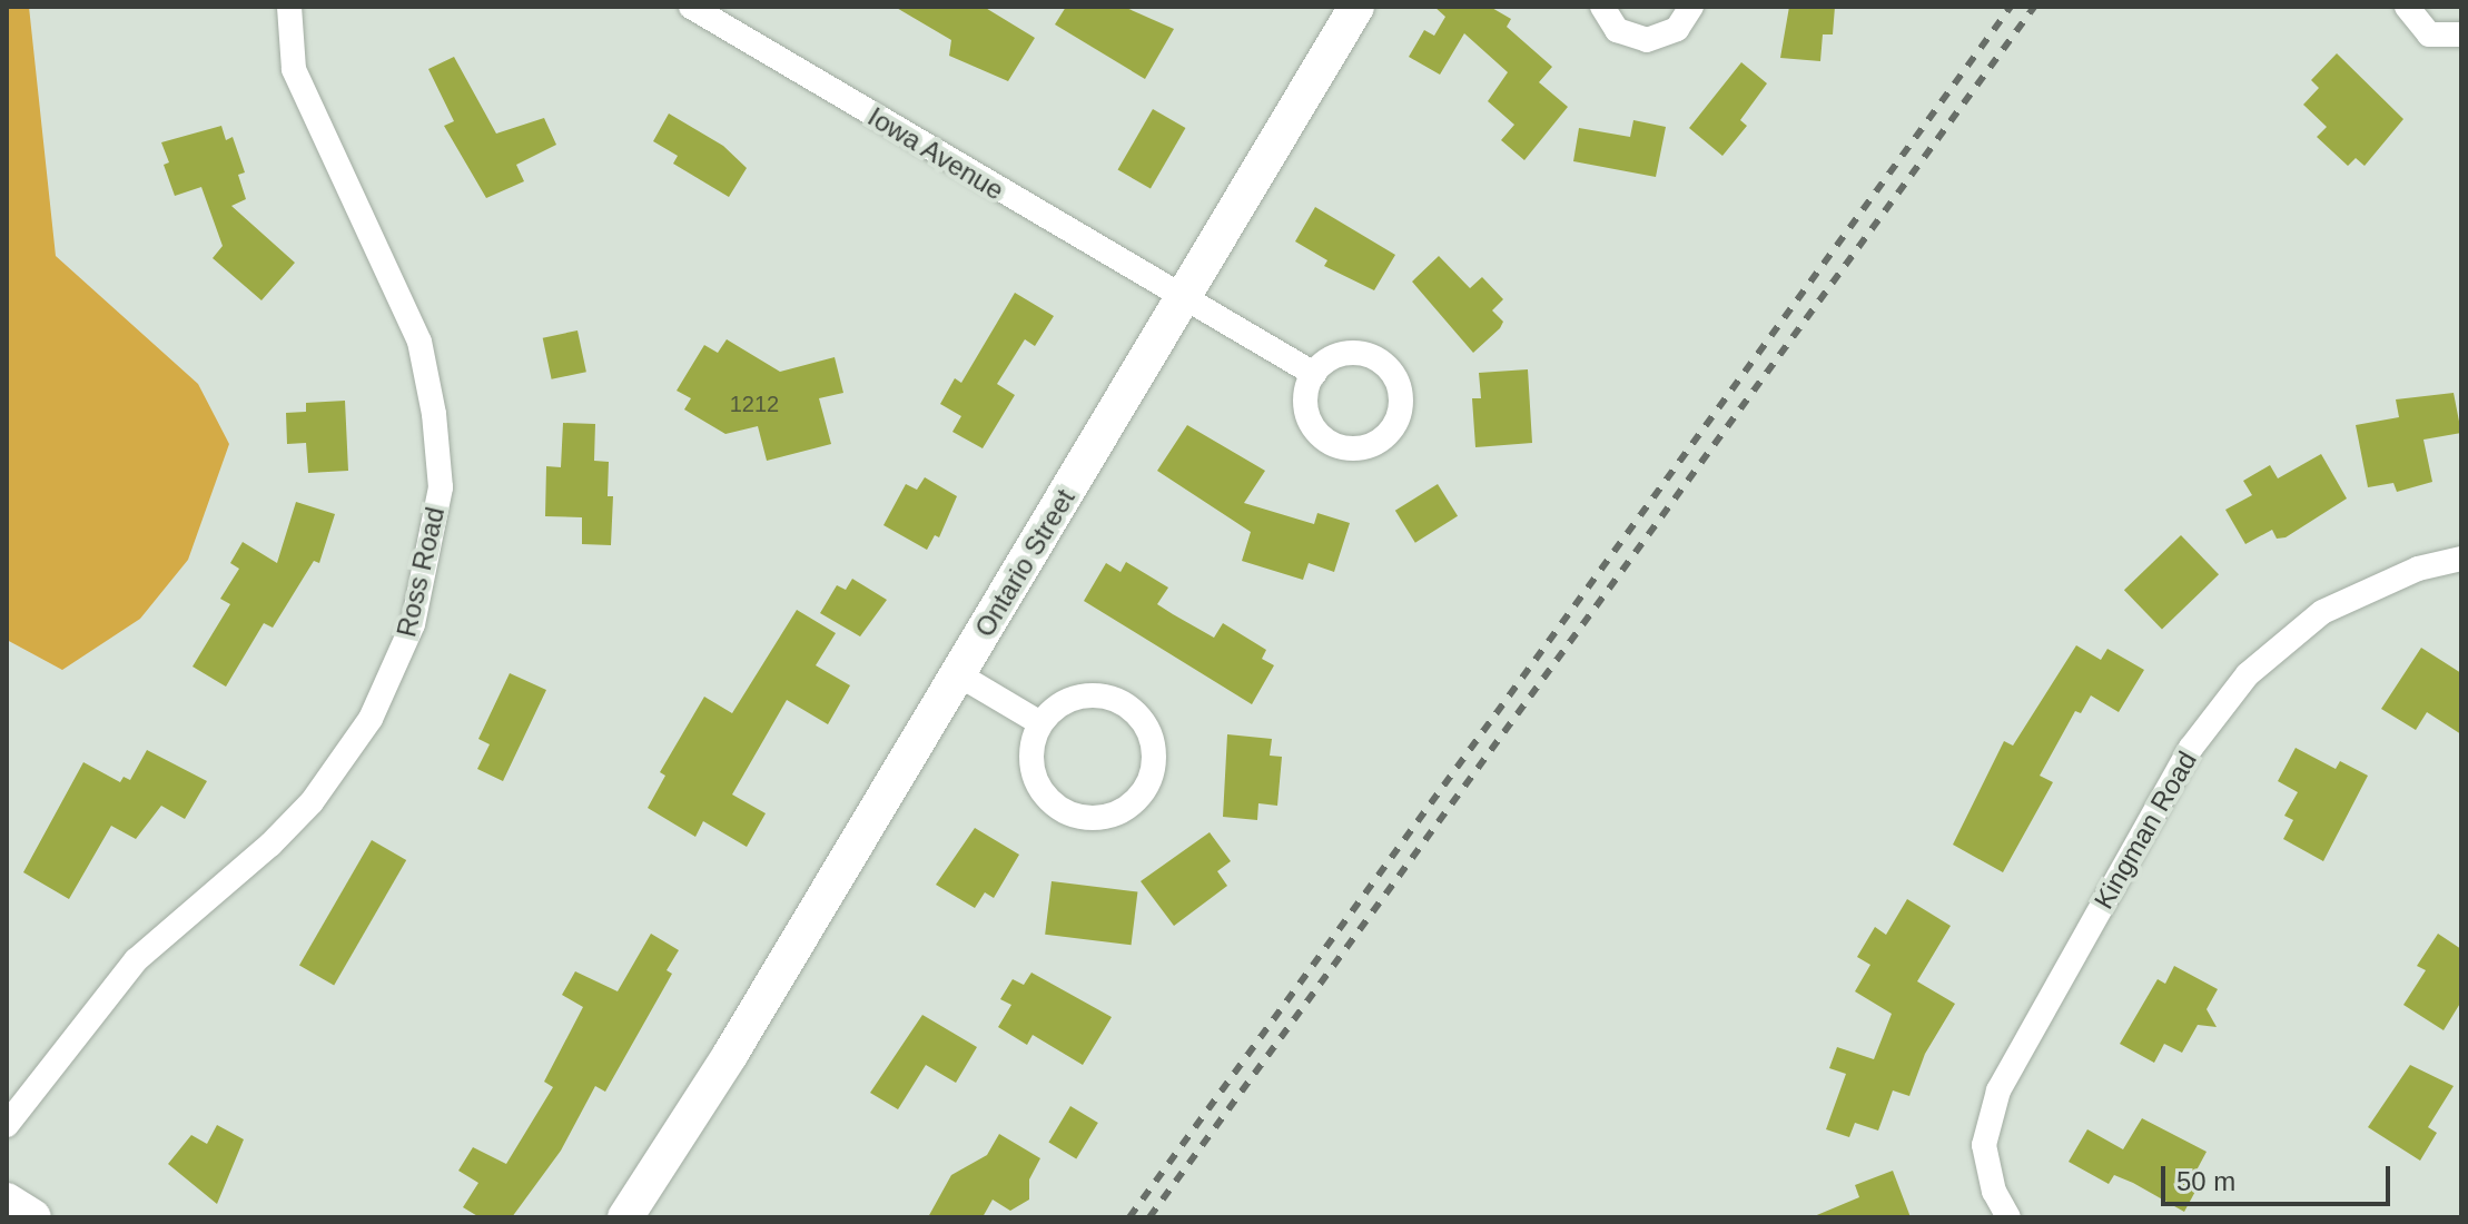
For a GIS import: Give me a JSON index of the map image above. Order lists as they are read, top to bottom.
{
  "streets": {
    "main road": ["Ontario Street"],
    "street": ["Iowa Avenue", "Ross Road", "Kingman Road"]
  },
  "crossings": [
    ["Iowa Avenue", "Ontario Street"]
  ],
  "house_numbers": ["1212"],
  "scale_bar": "50 m"
}
